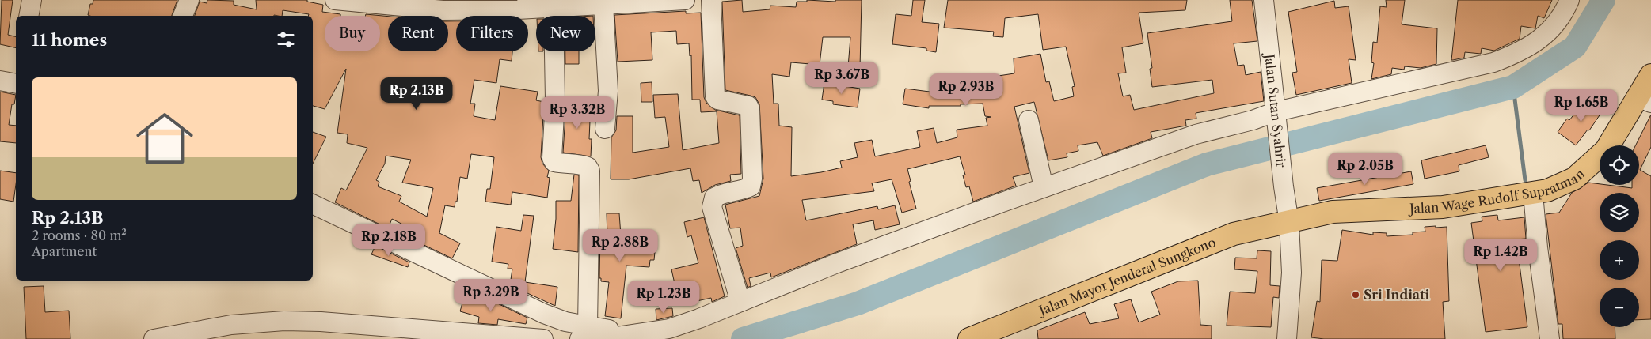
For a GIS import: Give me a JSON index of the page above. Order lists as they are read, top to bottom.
{
  "streets": {
    "main road": ["Jalan Wage Rudolf Supratman", "Jalan Mayor Jenderal Sungkono"],
    "street": ["Jalan Sutan Syahrir"]
  },
  "crossings": [
    ["Jalan Sutan Syahrir", "Jalan Wage Rudolf Supratman"],
    ["Jalan Sutan Syahrir", "Jalan Mayor Jenderal Sungkono"],
    ["Jalan Wage Rudolf Supratman", "Jalan Mayor Jenderal Sungkono"]
  ],
  "places": ["Sri Indiati"],
  "page": {
    "chip": [
      "Buy",
      "Rent",
      "Filters",
      "New"
    ],
    "heading": "11 homes",
    "price": [
      "Rp 3.67B",
      "Rp 2.93B",
      "Rp 2.13B",
      "Rp 1.65B",
      "Rp 3.32B",
      "Rp 2.05B",
      "Rp 2.18B",
      "Rp 2.88B",
      "Rp 1.42B",
      "Rp 3.29B",
      "Rp 1.23B"
    ],
    "list": [
      {
        "name": "Rp 2.13B",
        "note": "2 rooms · 80 m² · Apartment"
      }
    ],
    "map_buttons": ["+", "−"]
  }
}
